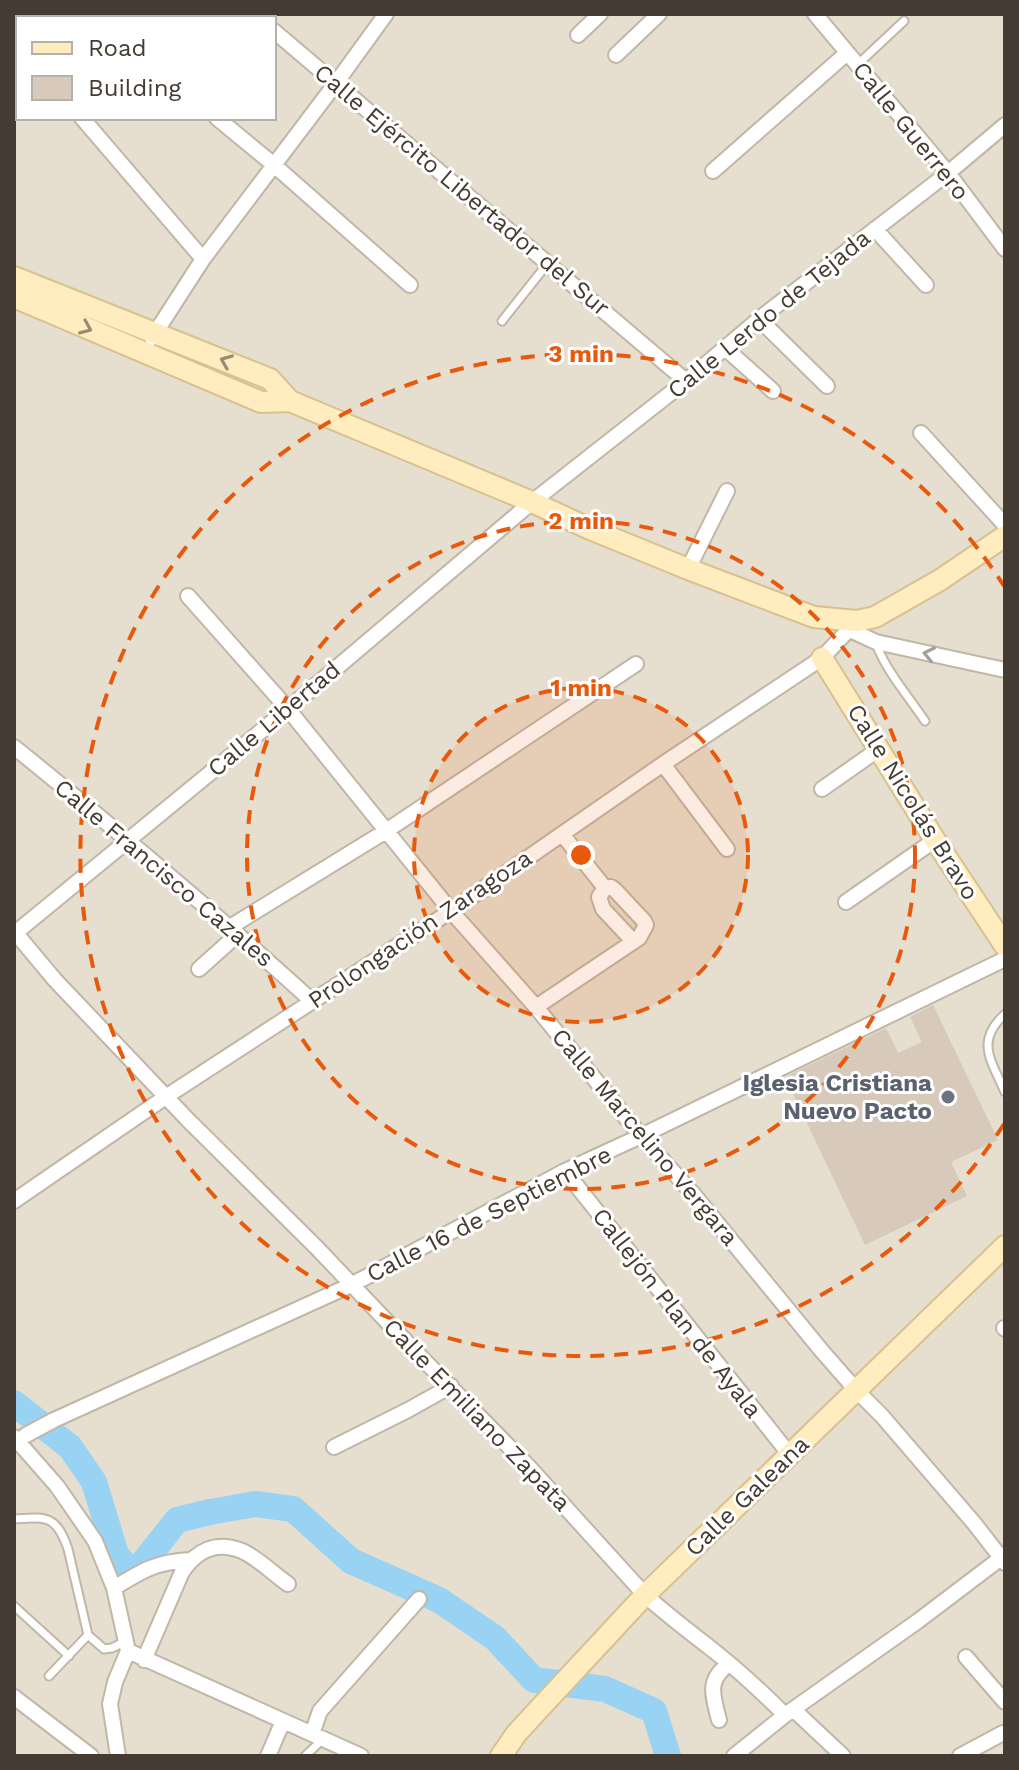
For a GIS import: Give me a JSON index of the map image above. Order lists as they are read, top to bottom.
{
  "streets": {
    "main road": ["Calle Nicolás Bravo", "Calle Galeana"],
    "street": [
      "Calle Guerrero",
      "Calle Ejército Libertador del Sur",
      "Calle Lerdo de Tejada",
      "Calle Libertad",
      "Calle Francisco Cazales",
      "Prolongación Zaragoza",
      "Calle Marcelino Vergara",
      "Calle 16 de Septiembre",
      "Callejón Plan de Ayala",
      "Calle Emiliano Zapata"
    ]
  },
  "crossings": [
    ["Calle Guerrero", "Calle Lerdo de Tejada"],
    ["Calle Ejército Libertador del Sur", "Calle Lerdo de Tejada"],
    ["Calle Lerdo de Tejada", "Calle Libertad"],
    ["Calle Libertad", "Calle Francisco Cazales"],
    ["Calle Libertad", "Calle Marcelino Vergara"],
    ["Calle Libertad", "Calle Emiliano Zapata"],
    ["Calle Nicolás Bravo", "Prolongación Zaragoza"],
    ["Calle Francisco Cazales", "Prolongación Zaragoza"],
    ["Prolongación Zaragoza", "Calle Marcelino Vergara"],
    ["Prolongación Zaragoza", "Calle Emiliano Zapata"],
    ["Calle Marcelino Vergara", "Calle 16 de Septiembre"],
    ["Calle Marcelino Vergara", "Calle Galeana"],
    ["Calle 16 de Septiembre", "Callejón Plan de Ayala"],
    ["Calle 16 de Septiembre", "Calle Emiliano Zapata"],
    ["Callejón Plan de Ayala", "Calle Galeana"],
    ["Calle Emiliano Zapata", "Calle Galeana"]
  ],
  "places": ["Iglesia Cristiana Nuevo Pacto"],
  "legend": ["Road", "Building"],
  "rings": ["3 min", "2 min", "1 min"]
}
